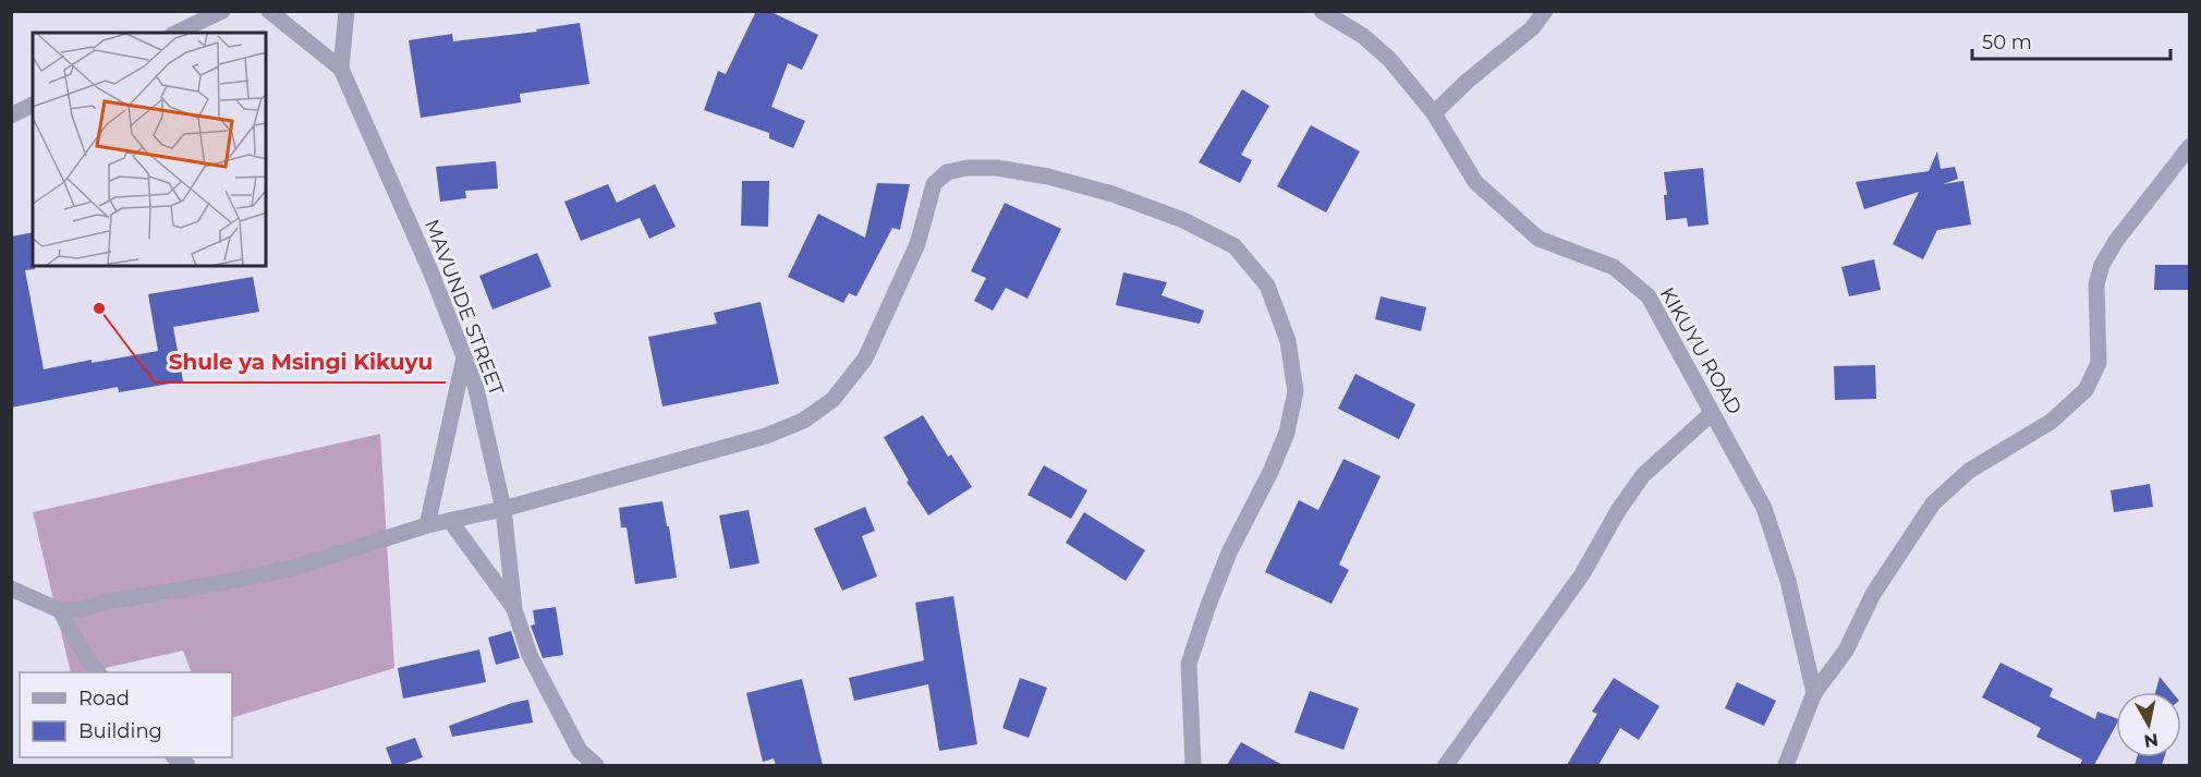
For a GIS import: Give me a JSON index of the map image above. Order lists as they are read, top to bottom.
{
  "streets": {
    "street": ["MAVUNDE STREET", "KIKUYU ROAD"]
  },
  "places": ["Shule ya Msingi Kikuyu"],
  "legend": ["Road", "Building"],
  "scale_bar": "50 m",
  "north": "bottom"
}
